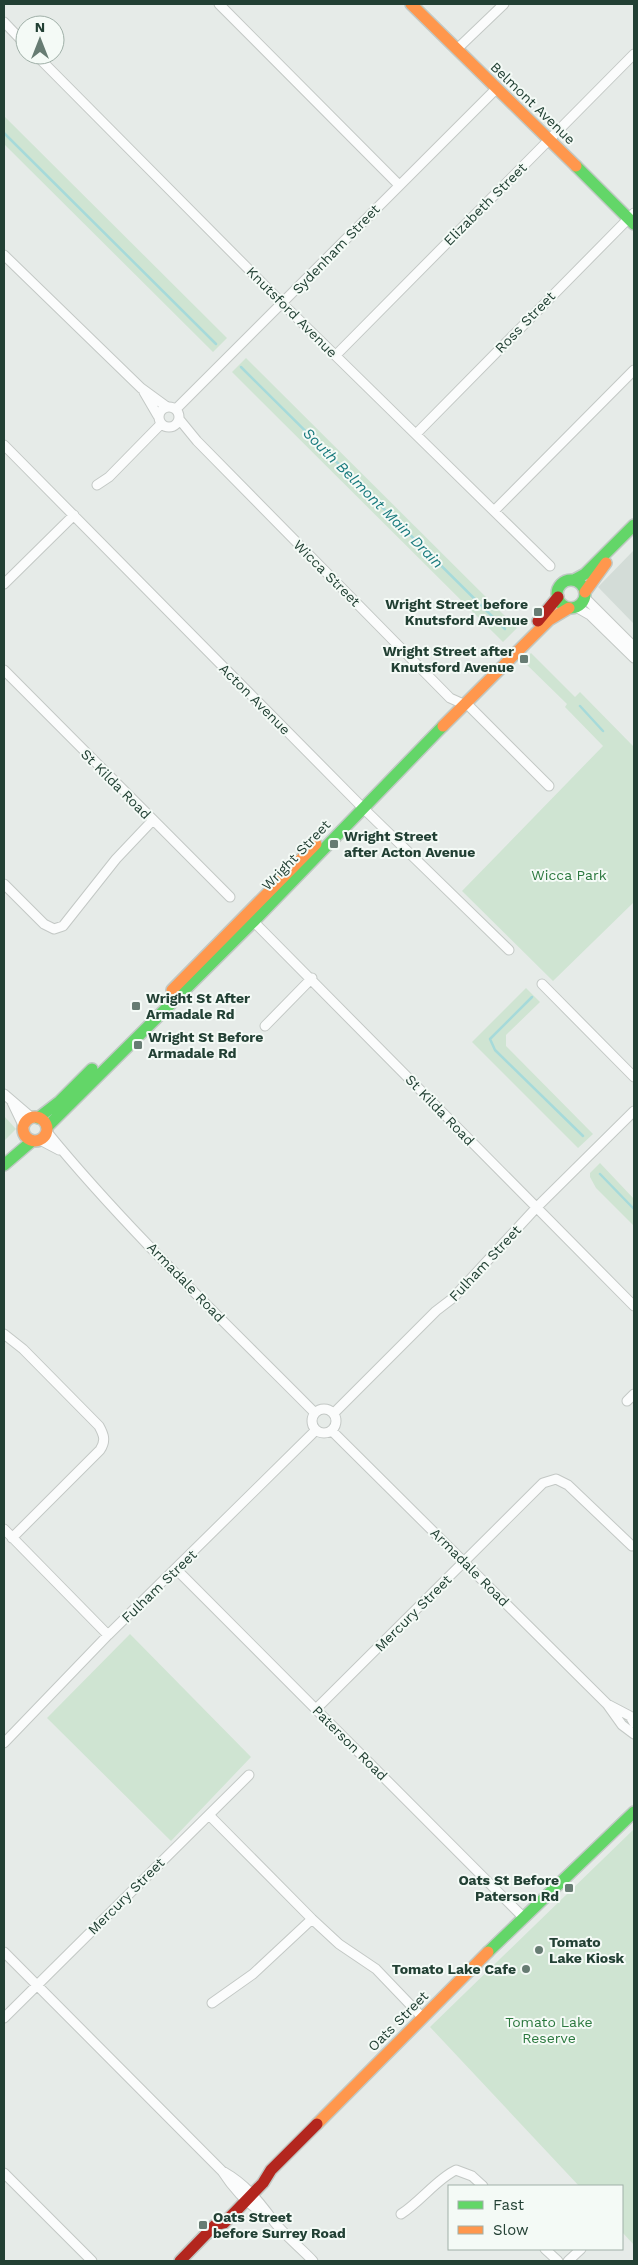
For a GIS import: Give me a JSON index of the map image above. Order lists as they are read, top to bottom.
{
  "streets": {
    "street": [
      "Belmont Avenue",
      "Elizabeth Street",
      "Sydenham Street",
      "Knutsford Avenue",
      "Ross Street",
      "Wicca Street",
      "Acton Avenue",
      "St Kilda Road",
      "Wright Street",
      "Fulham Street",
      "Armadale Road",
      "Mercury Street",
      "Paterson Road",
      "Oats Street"
    ]
  },
  "crossings": [
    ["Belmont Avenue", "Elizabeth Street"],
    ["Belmont Avenue", "Sydenham Street"],
    ["Belmont Avenue", "Ross Street"],
    ["Elizabeth Street", "Knutsford Avenue"],
    ["Sydenham Street", "Knutsford Avenue"],
    ["Knutsford Avenue", "Ross Street"],
    ["Wicca Street", "Wright Street"],
    ["Acton Avenue", "Wright Street"],
    ["St Kilda Road", "Wright Street"],
    ["St Kilda Road", "Fulham Street"],
    ["Wright Street", "Armadale Road"],
    ["Fulham Street", "Armadale Road"],
    ["Fulham Street", "Paterson Road"],
    ["Armadale Road", "Mercury Street"],
    ["Mercury Street", "Paterson Road"],
    ["Paterson Road", "Oats Street"]
  ],
  "water": ["South Belmont Main Drain"],
  "parks": ["Wicca Park", "Tomato Lake Reserve"],
  "places": {
    "transit": [
      "Wright Street before Knutsford Avenue",
      "Wright Street after Knutsford Avenue",
      "Wright Street after Acton Avenue",
      "Wright St After Armadale Rd",
      "Wright St Before Armadale Rd",
      "Oats St Before Paterson Rd",
      "Oats Street before Surrey Road"
    ],
    "other": ["Tomato Lake Kiosk", "Tomato Lake Cafe"]
  },
  "legend": ["Fast", "Slow"],
  "north": "top"
}
